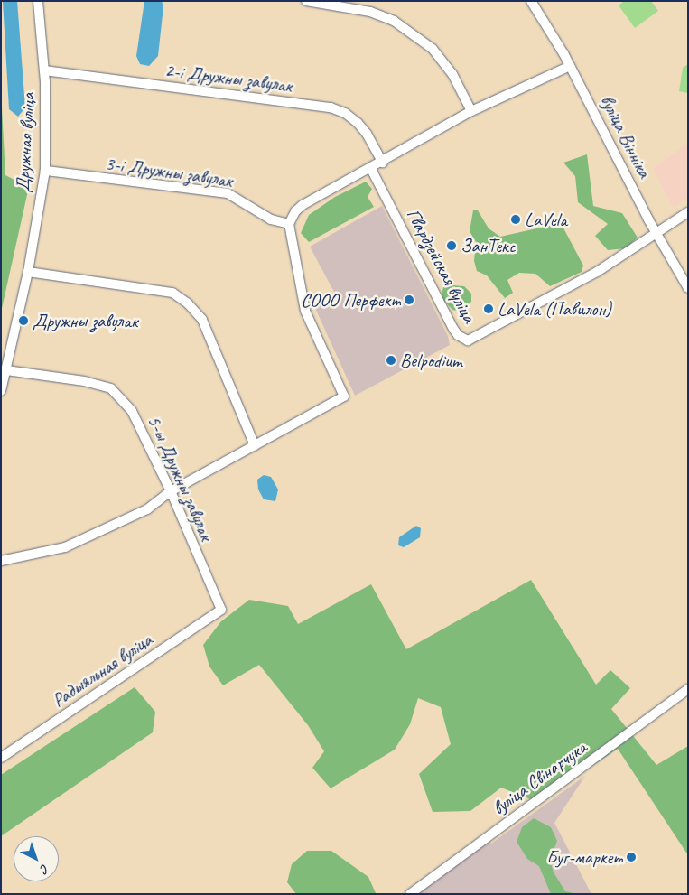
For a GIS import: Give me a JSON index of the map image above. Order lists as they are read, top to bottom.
{
  "streets": {
    "street": [
      "2-і Дружны завулак",
      "вуліца Вінніка",
      "Дружная вуліца",
      "3-і Дружны завулак",
      "Гвардзейская вуліца",
      "5-ы Дружны завулак",
      "Радыяльная вуліца",
      "вуліца Свінарчука"
    ]
  },
  "crossings": [
    ["2-і Дружны завулак", "Дружная вуліца"],
    ["вуліца Вінніка", "Гвардзейская вуліца"],
    ["Дружная вуліца", "3-і Дружны завулак"],
    ["Дружная вуліца", "5-ы Дружны завулак"],
    ["5-ы Дружны завулак", "Радыяльная вуліца"]
  ],
  "places": [
    "LaVela",
    "ЗанТекс",
    "СООО Перфект",
    "LaVela (Павилон)",
    "Дружны завулак",
    "Belpodium",
    "Буг-маркет"
  ],
  "north": "bottom right"
}
